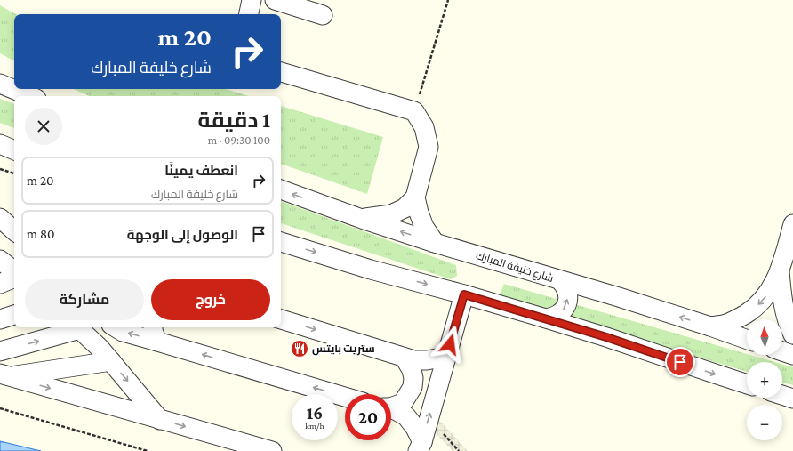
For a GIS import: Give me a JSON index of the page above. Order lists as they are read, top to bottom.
{
  "streets": {
    "street": ["شارع خليفة المبارك"]
  },
  "places": {
    "restaurant": ["ستريت بايتس"]
  },
  "north": "top",
  "page": {
    "turn": ["20 m", "شارع خليفة المبارك"],
    "heading": ["1 دقيقة", "100 m · 09:30"],
    "list": [
      {
        "name": "انعطف يمينًا",
        "note": "شارع خليفة المبارك",
        "value": "20 m"
      },
      {
        "name": "الوصول إلى الوجهة",
        "value": "80 m"
      }
    ],
    "buttons": ["خروج", "مشاركة"],
    "map_buttons": ["+", "−"],
    "speed": "16 km/h",
    "limit": "20"
  }
}
